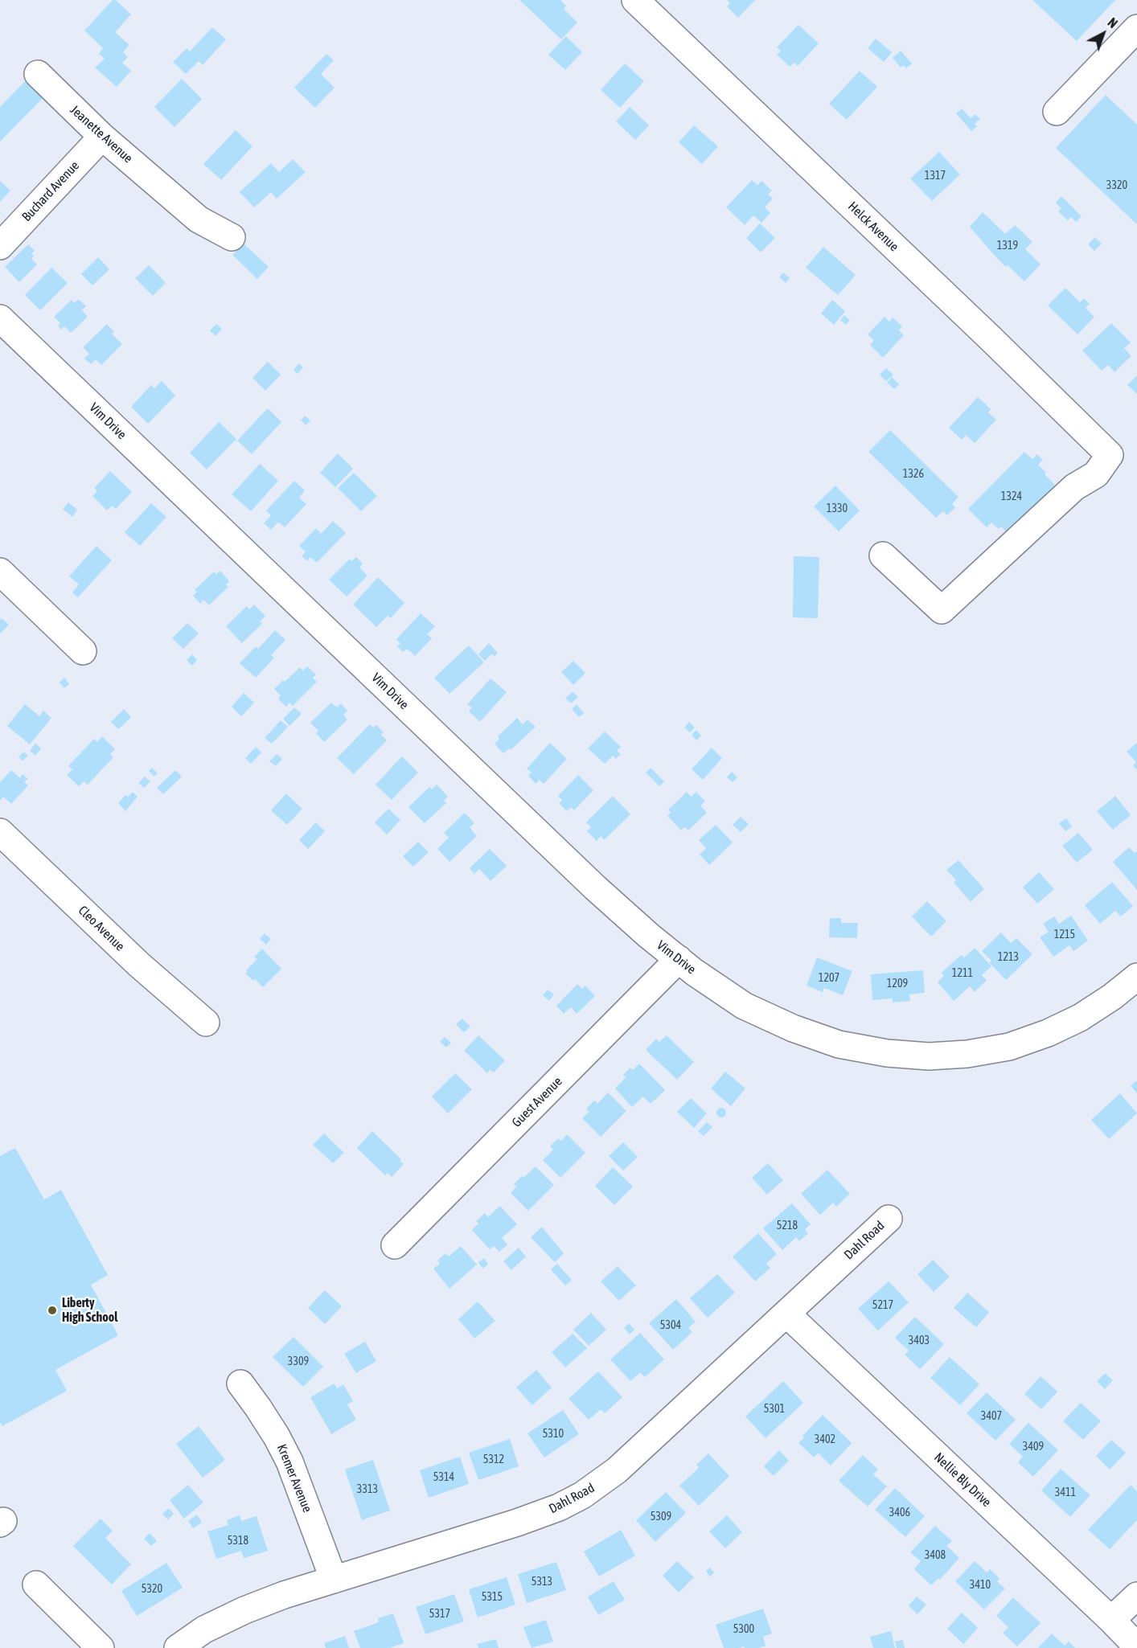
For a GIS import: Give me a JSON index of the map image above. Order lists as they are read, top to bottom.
{
  "streets": {
    "street": [
      "Jeanette Avenue",
      "Buchard Avenue",
      "Helck Avenue",
      "Vim Drive",
      "Cleo Avenue",
      "Guest Avenue",
      "Dahl Road",
      "Kremer Avenue",
      "Nellie Bly Drive"
    ]
  },
  "crossings": [
    ["Jeanette Avenue", "Buchard Avenue"],
    ["Vim Drive", "Guest Avenue"],
    ["Dahl Road", "Kremer Avenue"],
    ["Dahl Road", "Nellie Bly Drive"]
  ],
  "places": ["Liberty High School"],
  "house_numbers": [
    "1317",
    "3320",
    "1319",
    "1326",
    "1324",
    "1330",
    "1215",
    "1213",
    "1211",
    "1207",
    "1209",
    "5218",
    "5217",
    "5304",
    "3403",
    "3309",
    "5301",
    "3407",
    "5310",
    "3402",
    "3409",
    "5312",
    "5314",
    "3313",
    "3411",
    "3406",
    "5309",
    "5318",
    "3408",
    "5313",
    "3410",
    "5320",
    "5315",
    "5317",
    "5300"
  ],
  "north": "top right"
}
